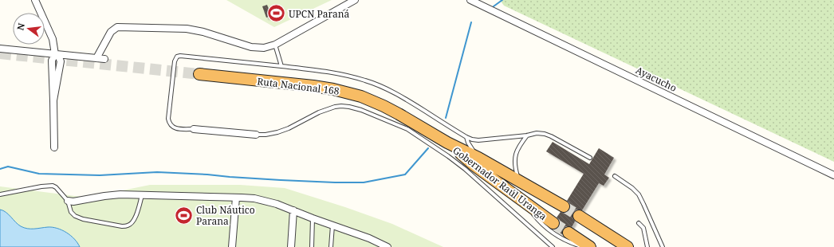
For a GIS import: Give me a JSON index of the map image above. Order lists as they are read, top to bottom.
{
  "streets": {
    "highway": ["Ruta Nacional 168", "Gobernador Raúl Uranga"],
    "street": ["Ayacucho"]
  },
  "crossings": [
    ["Ruta Nacional 168", "Gobernador Raúl Uranga"]
  ],
  "places": {
    "sports": ["UPCN Paraná", "Club Náutico Parana"]
  },
  "north": "left"
}
